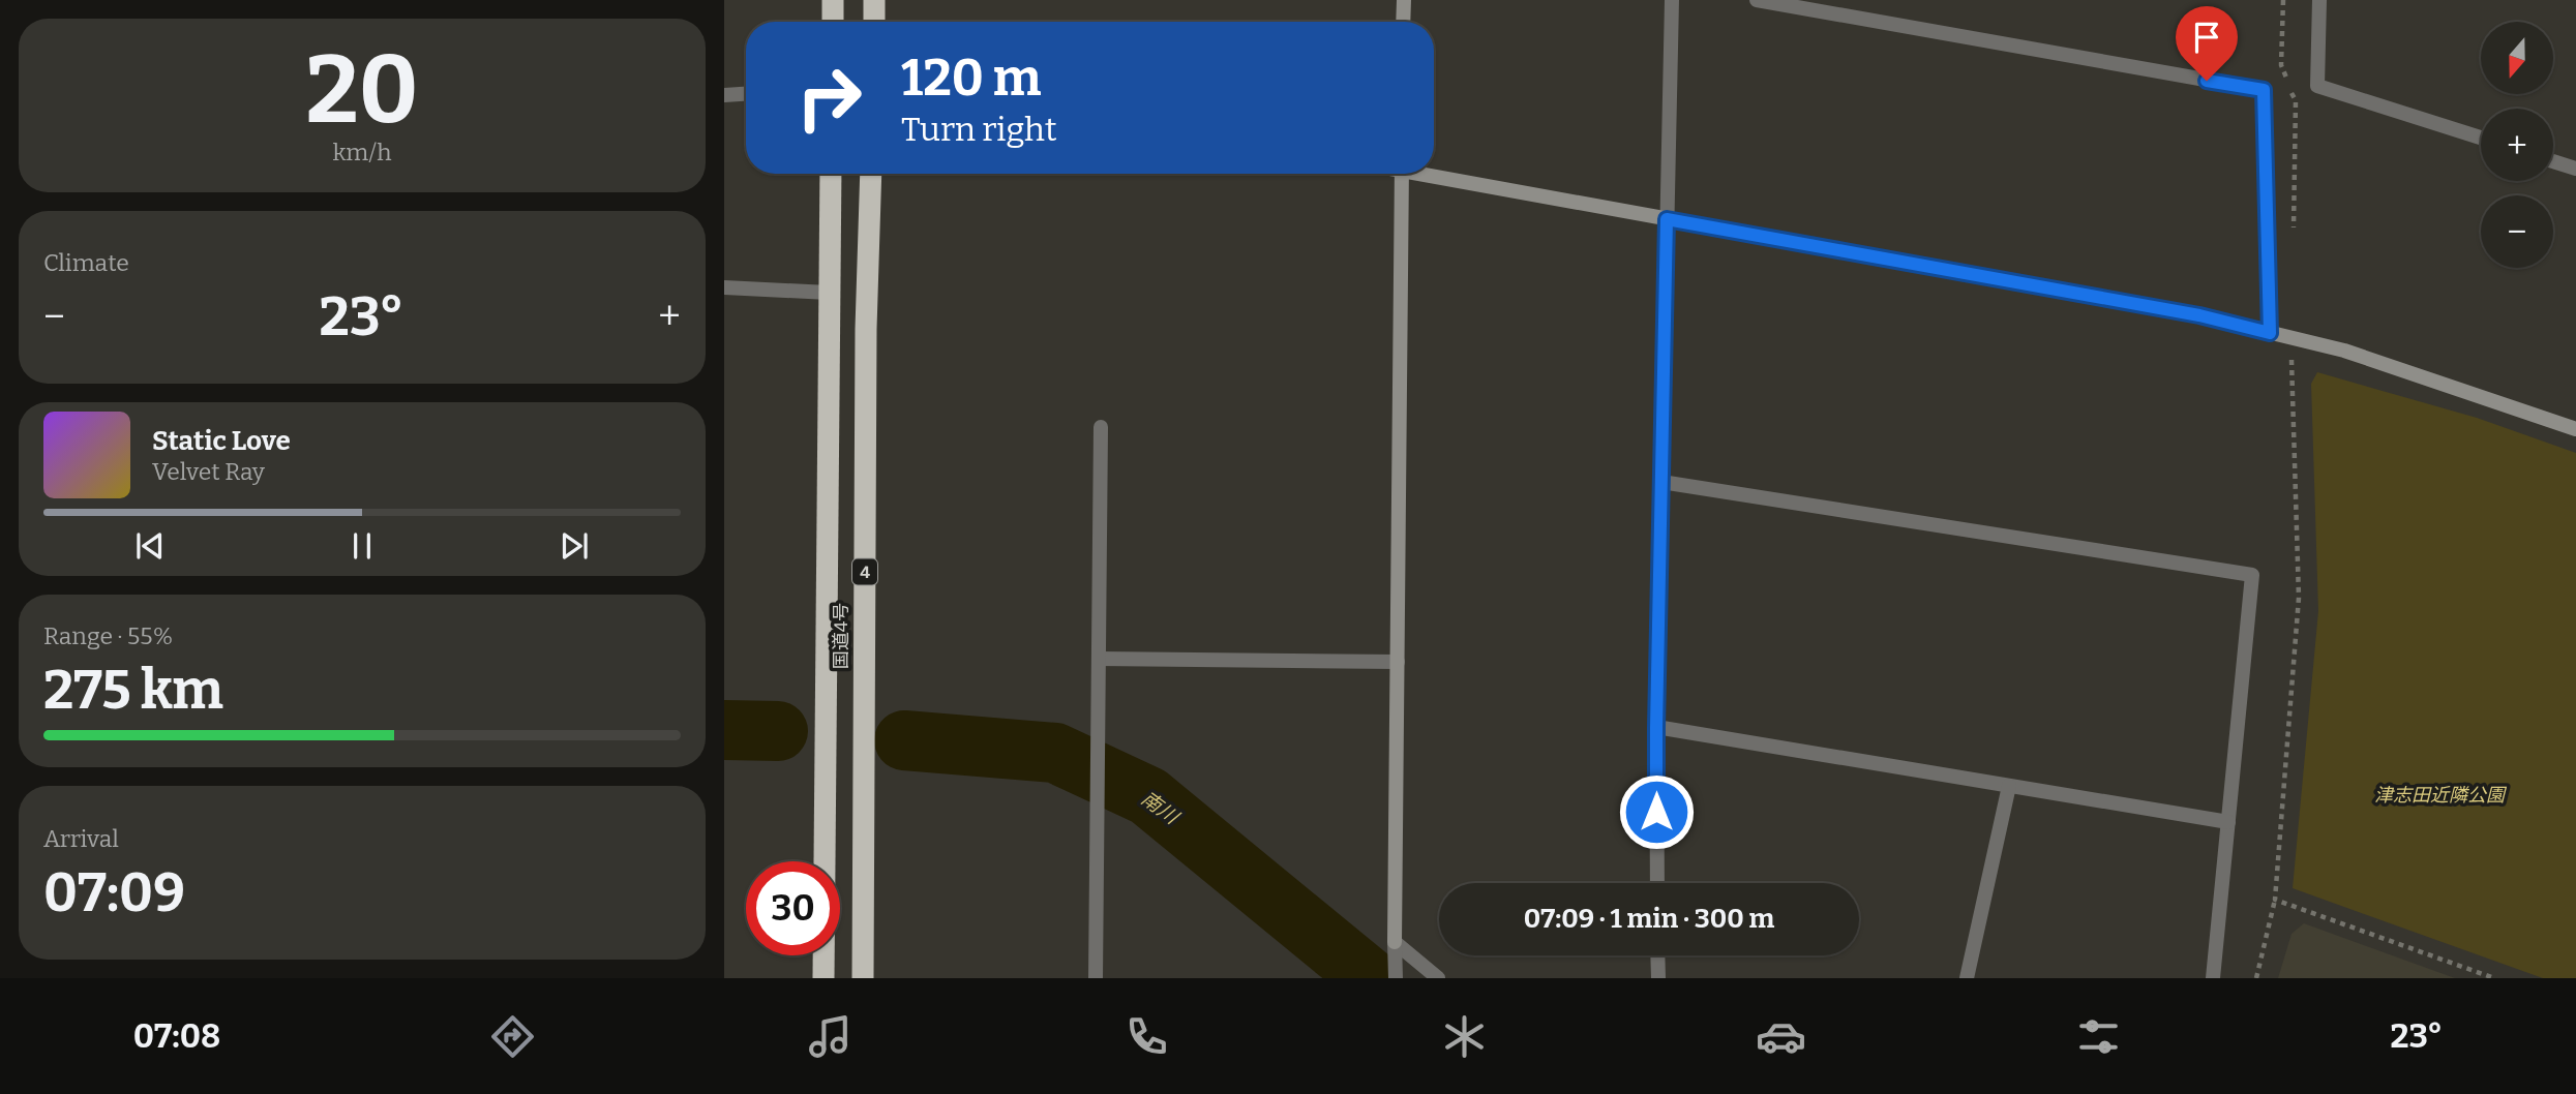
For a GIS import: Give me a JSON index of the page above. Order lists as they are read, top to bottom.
{
  "streets": {
    "highway": ["4", "国道4号"]
  },
  "water": ["南川"],
  "parks": ["津志田近隣公園"],
  "north": "bottom",
  "page": {
    "tile": [
      ["20", "km/h"],
      "Climate",
      ["Range · 55%", "275 km"],
      ["Arrival", "07:09"]
    ],
    "map_buttons": ["+", "−"],
    "turn": ["120 m", "Turn right"],
    "heat": ["−", "23°", "+"],
    "song": ["Static Love", "Velvet Ray"],
    "limit": "30",
    "trip": "07:09 · 1 min · 300 m",
    "tabs": ["07:08", "23°"]
  }
}
